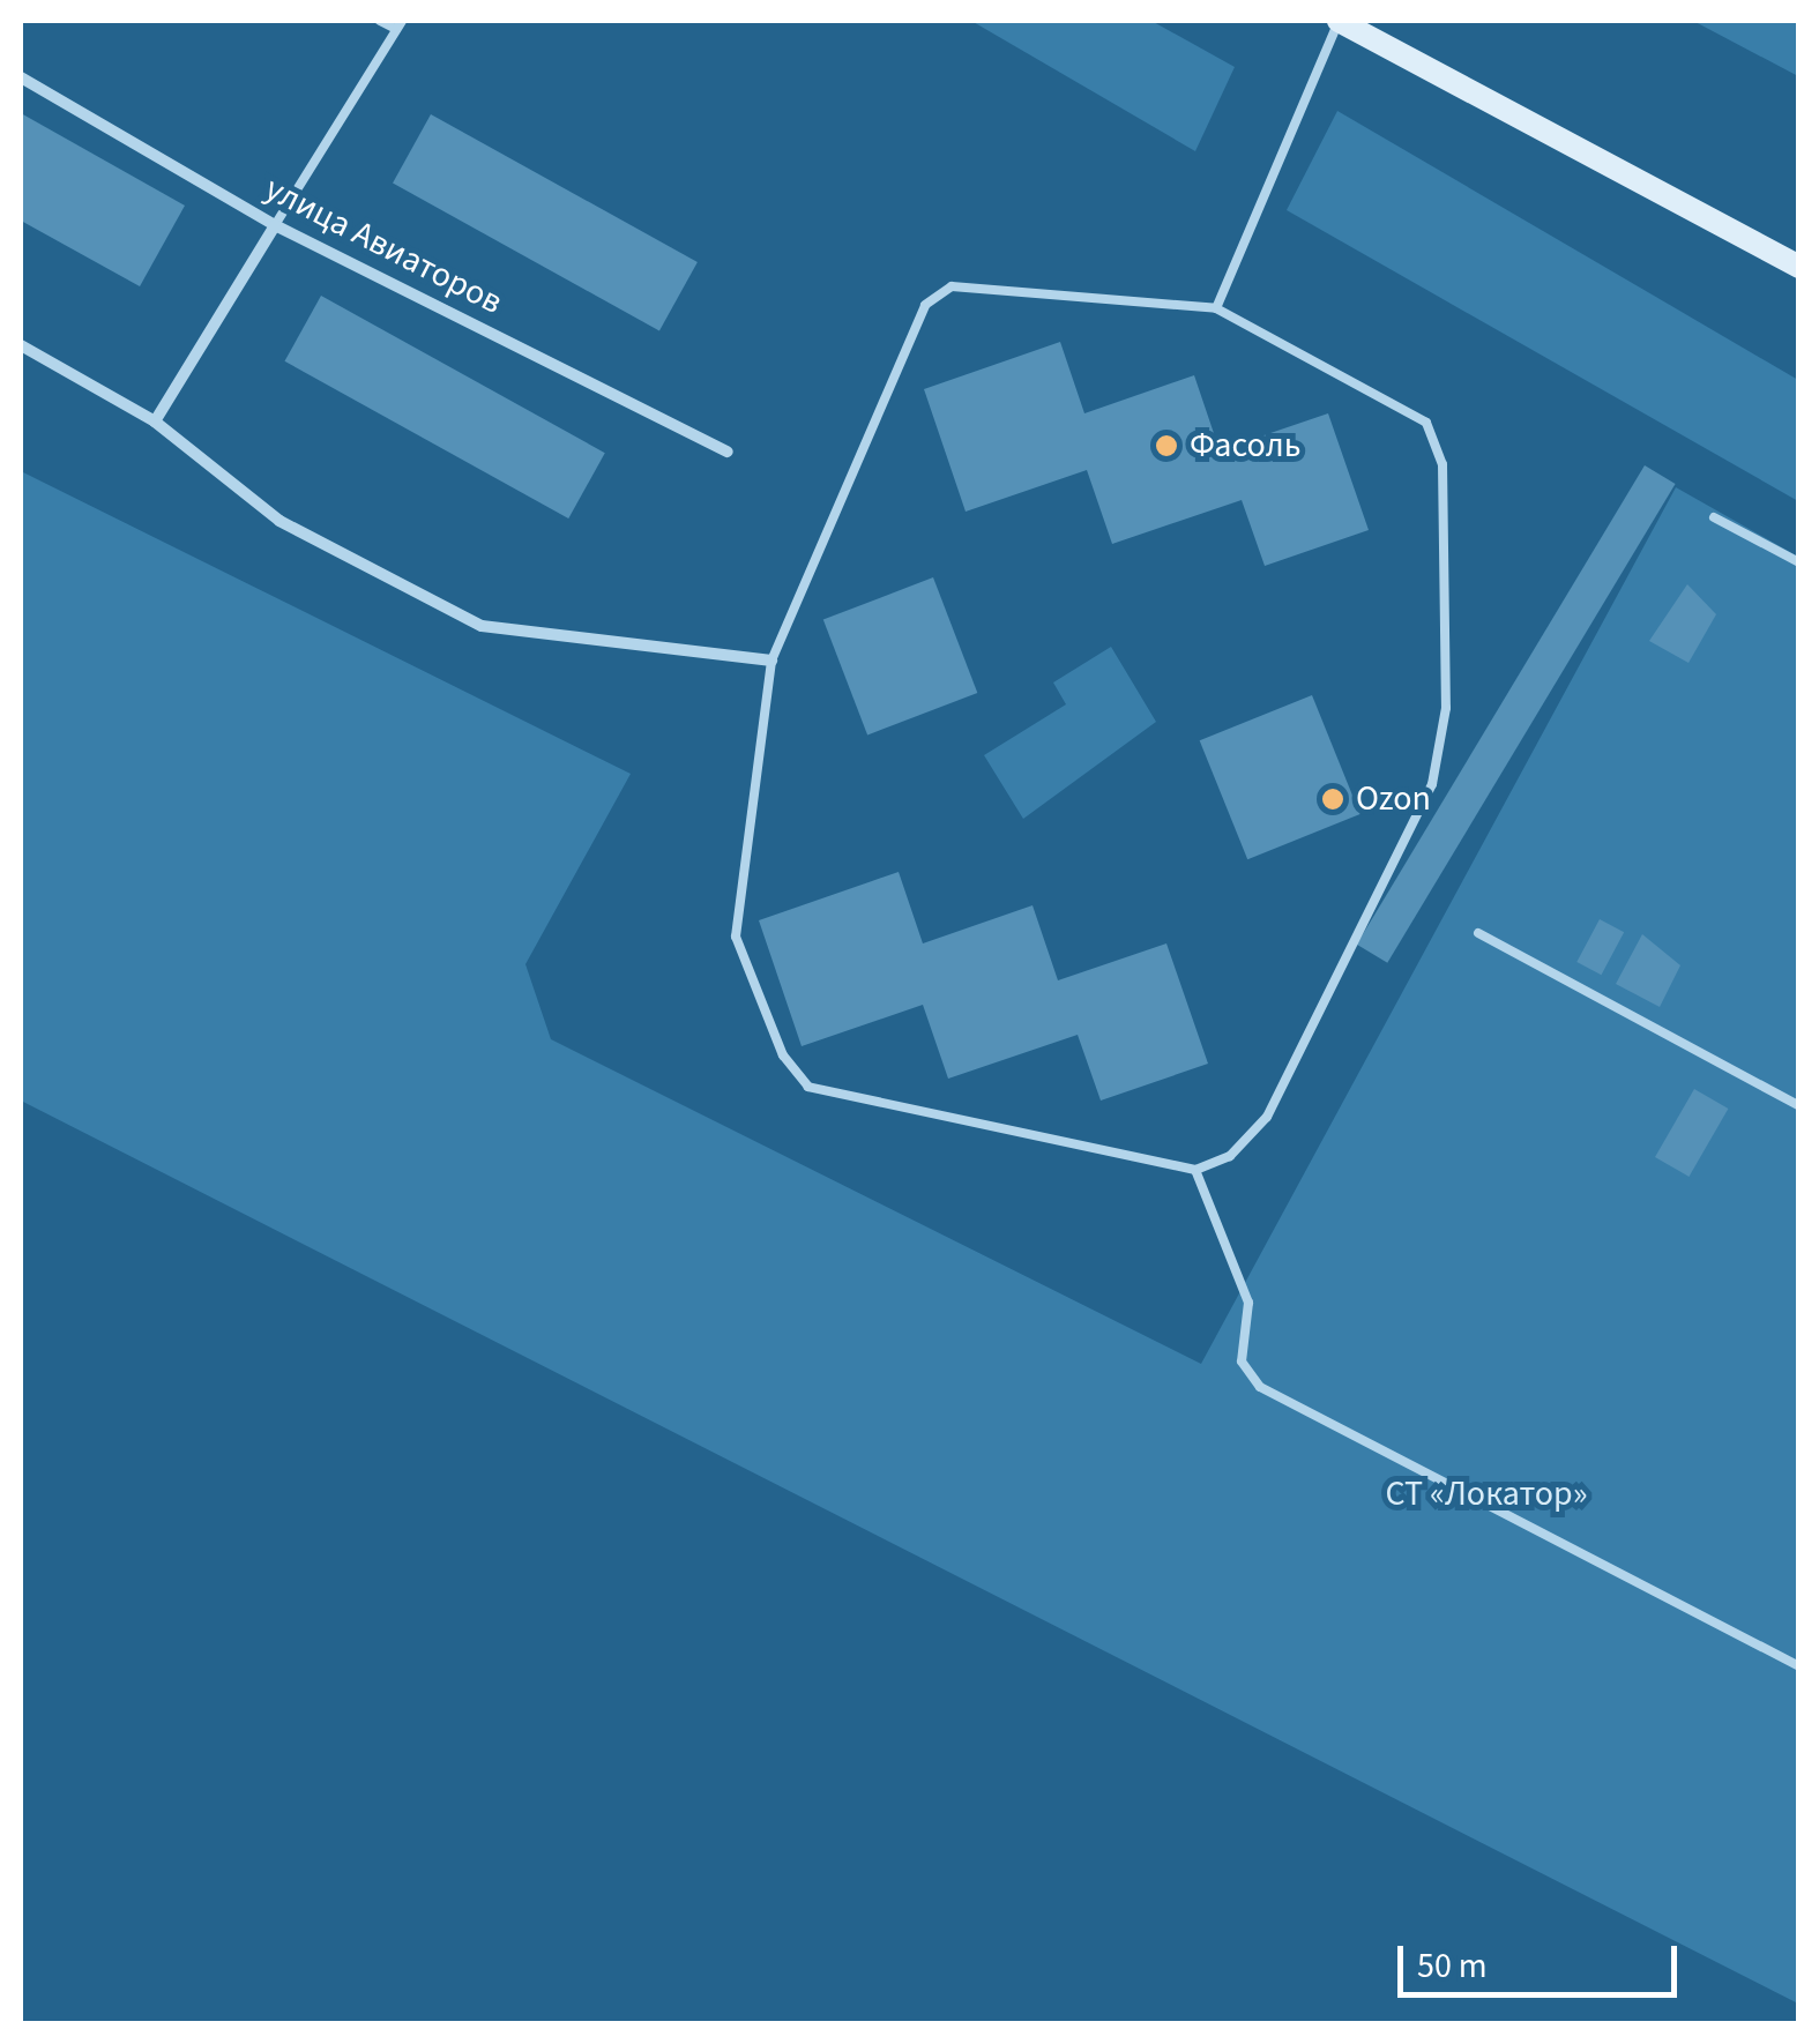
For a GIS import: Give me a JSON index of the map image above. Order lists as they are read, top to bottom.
{
  "streets": {
    "street": ["улица Авиаторов"]
  },
  "parks": ["СТ «Локатор»"],
  "places": ["Фасоль", "Ozon"],
  "scale_bar": "50 m"
}
